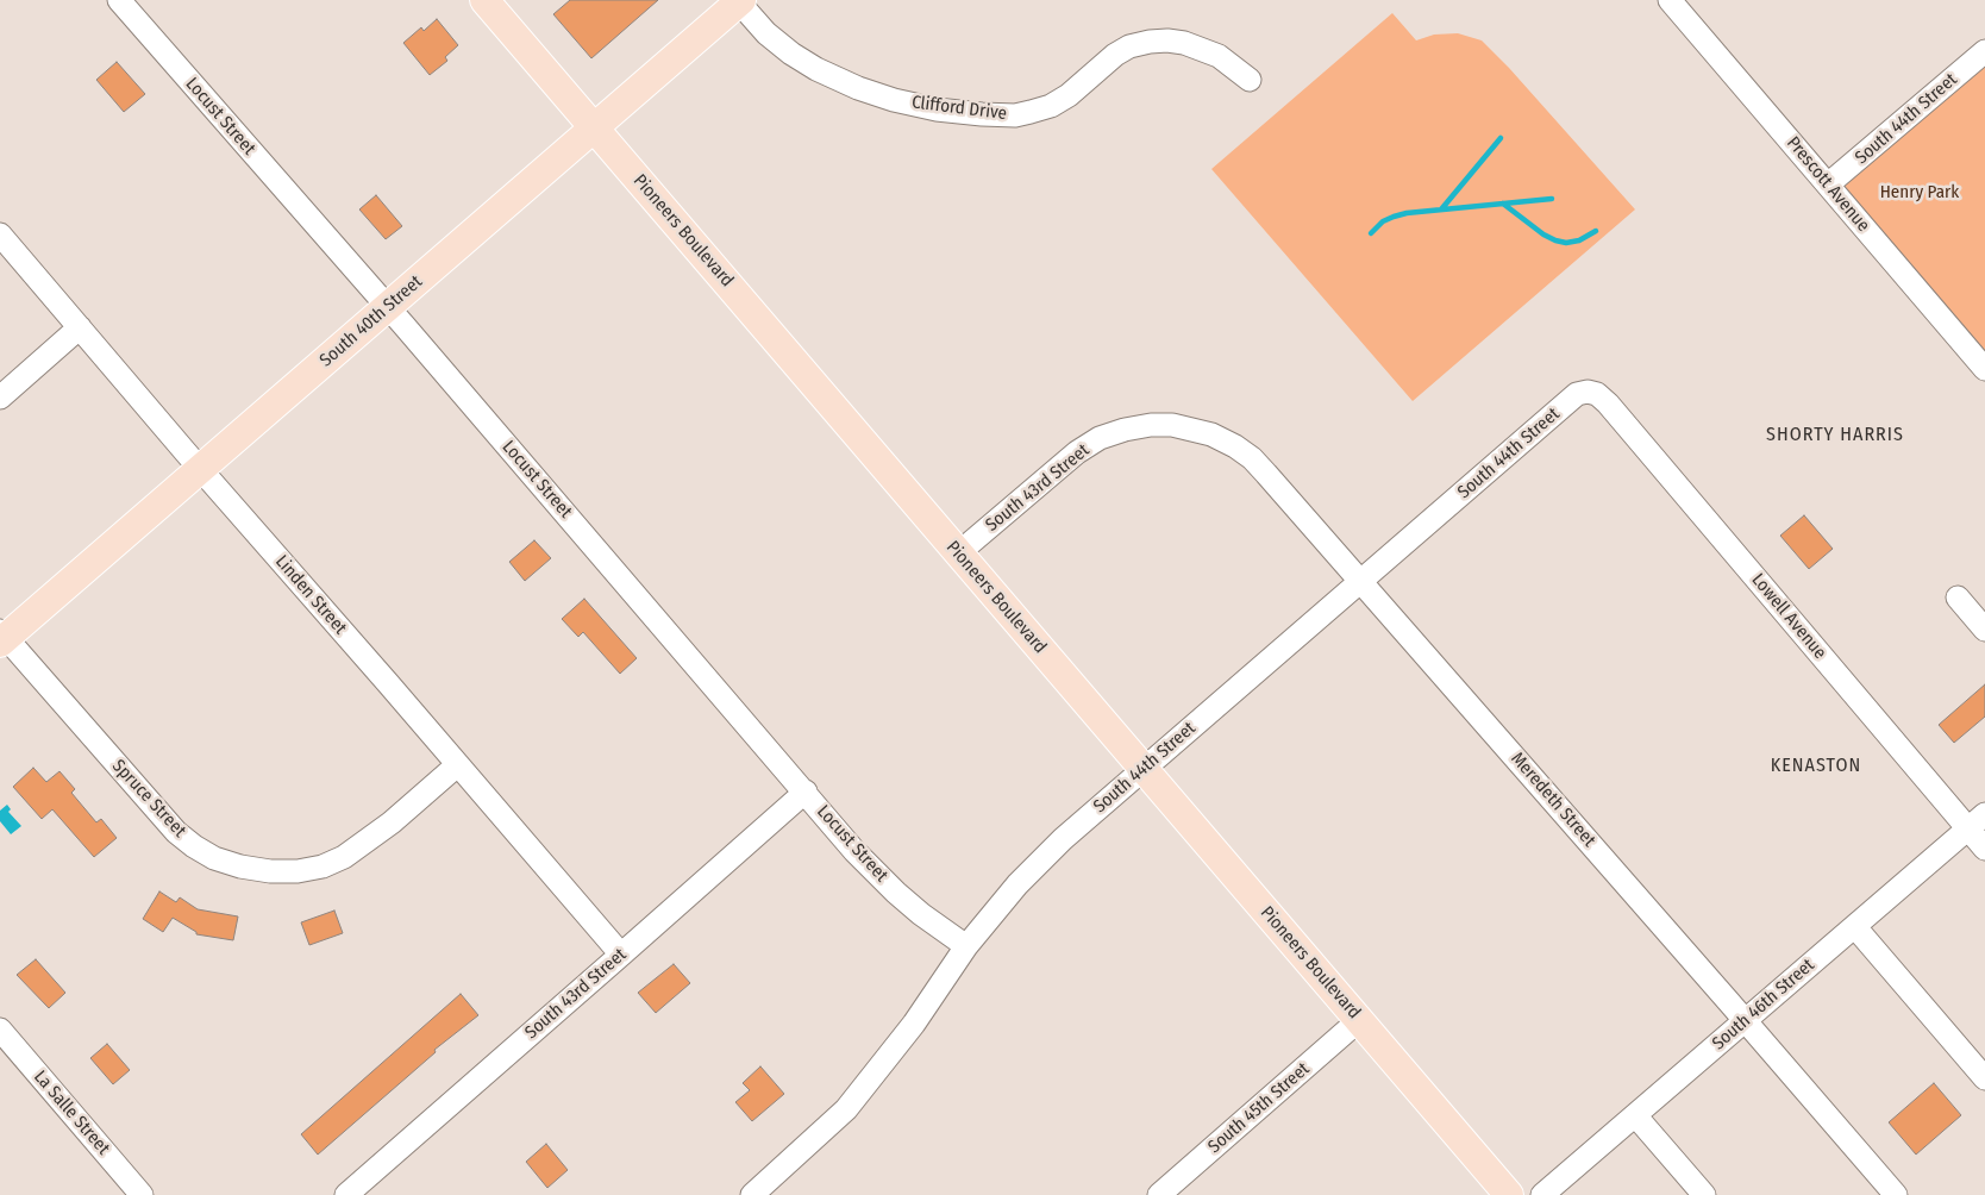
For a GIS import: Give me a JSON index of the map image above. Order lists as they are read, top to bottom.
{
  "streets": {
    "main road": ["Pioneers Boulevard", "South 40th Street"],
    "street": [
      "Clifford Drive",
      "Locust Street",
      "South 44th Street",
      "Prescott Avenue",
      "South 43rd Street",
      "Linden Street",
      "Lowell Avenue",
      "Spruce Street",
      "Meredeth Street",
      "South 46th Street",
      "South 45th Street",
      "La Salle Street"
    ]
  },
  "crossings": [
    ["Clifford Drive", "South 40th Street"],
    ["Locust Street", "South 44th Street"],
    ["Locust Street", "South 40th Street"],
    ["Locust Street", "South 43rd Street"],
    ["South 44th Street", "Prescott Avenue"],
    ["South 44th Street", "Pioneers Boulevard"],
    ["South 44th Street", "Lowell Avenue"],
    ["South 44th Street", "Meredeth Street"],
    ["Pioneers Boulevard", "South 40th Street"],
    ["Pioneers Boulevard", "South 43rd Street"],
    ["Pioneers Boulevard", "South 45th Street"],
    ["South 40th Street", "Linden Street"],
    ["South 40th Street", "Spruce Street"],
    ["South 43rd Street", "Linden Street"],
    ["South 43rd Street", "Meredeth Street"],
    ["Linden Street", "Spruce Street"],
    ["Lowell Avenue", "South 46th Street"],
    ["Meredeth Street", "South 46th Street"]
  ],
  "districts": ["SHORTY HARRIS", "KENASTON"],
  "parks": ["Henry Park"]
}
